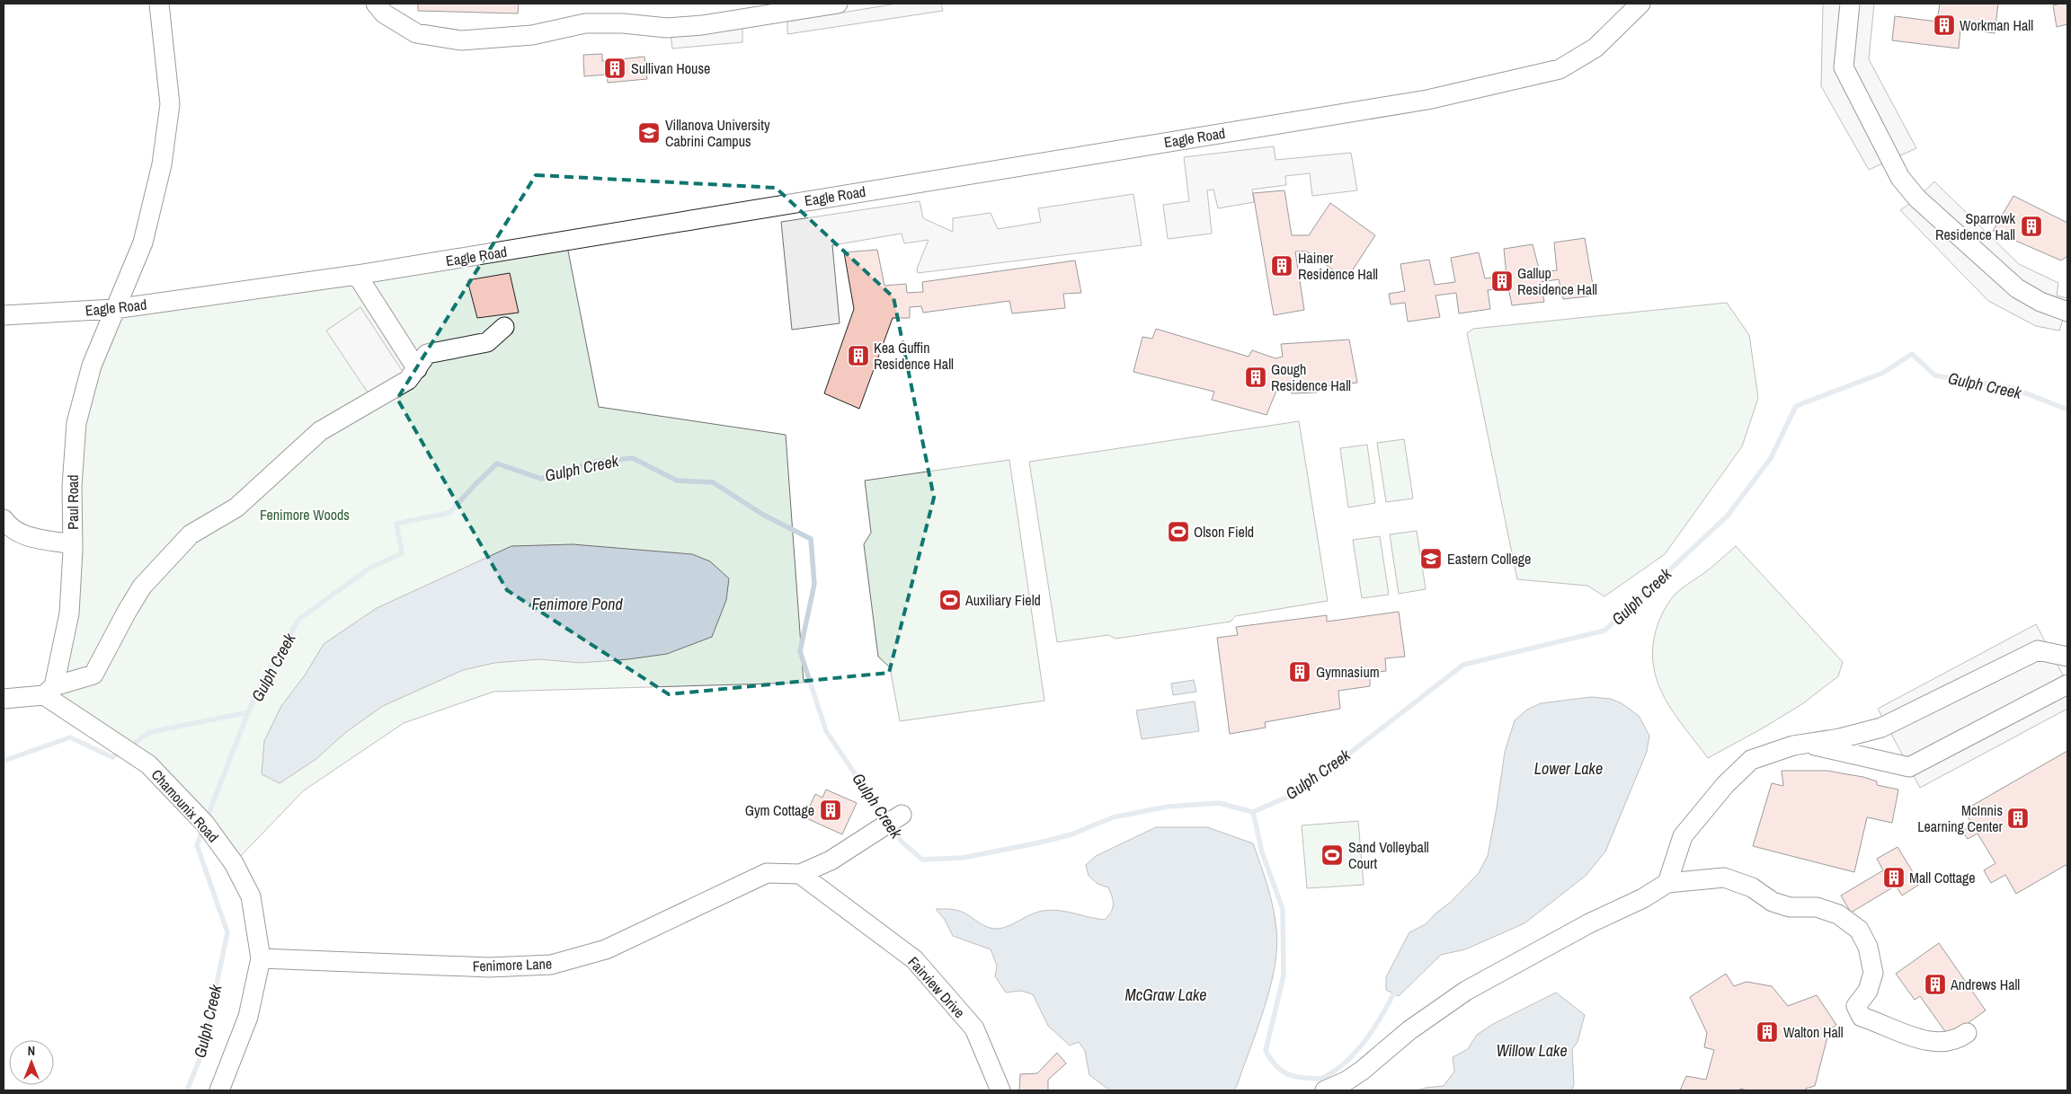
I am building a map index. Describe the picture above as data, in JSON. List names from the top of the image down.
{
  "streets": {
    "street": [
      "Eagle Road",
      "Paul Road",
      "Chamounix Road",
      "Fenimore Lane",
      "Fairview Drive"
    ]
  },
  "crossings": [
    ["Eagle Road", "Paul Road"],
    ["Paul Road", "Chamounix Road"],
    ["Chamounix Road", "Fenimore Lane"],
    ["Fenimore Lane", "Fairview Drive"]
  ],
  "water": [
    "Gulph Creek",
    "Fenimore Pond",
    "Lower Lake",
    "McGraw Lake",
    "Willow Lake"
  ],
  "parks": ["Fenimore Woods"],
  "places": {
    "building": [
      "Workman Hall",
      "Sullivan House",
      "Sparrowk Residence Hall",
      "Hainer Residence Hall",
      "Gallup Residence Hall",
      "Kea Guffin Residence Hall",
      "Gough Residence Hall",
      "Gymnasium",
      "Gym Cottage",
      "McInnis Learning Center",
      "Mall Cottage",
      "Andrews Hall",
      "Walton Hall"
    ],
    "school or university": ["Villanova University Cabrini Campus", "Eastern College"],
    "sports": ["Olson Field", "Auxiliary Field", "Sand Volleyball Court"]
  },
  "north": "top"
}
